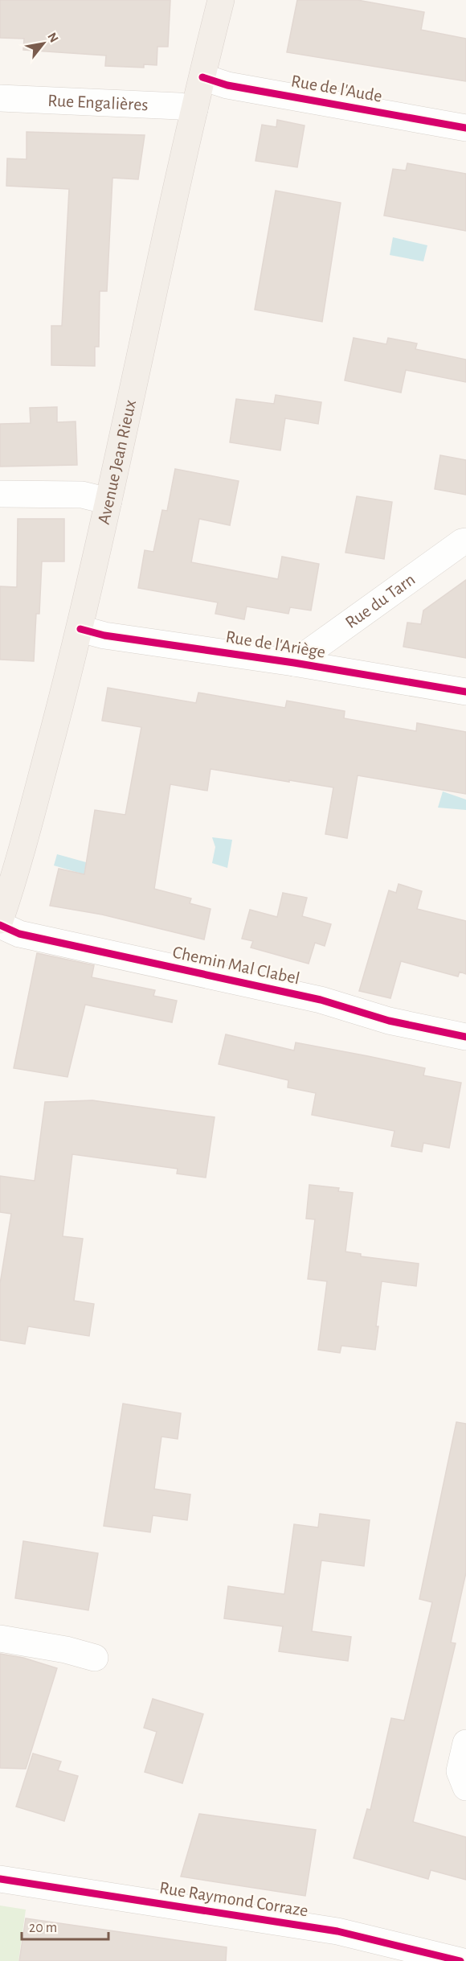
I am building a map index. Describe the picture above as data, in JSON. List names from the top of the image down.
{
  "streets": {
    "main road": ["Avenue Jean Rieux"],
    "street": [
      "Rue de l'Aude",
      "Rue Engalières",
      "Rue du Tarn",
      "Rue de l'Ariège",
      "Chemin Mal Clabel",
      "Rue Raymond Corraze"
    ]
  },
  "crossings": [
    ["Rue de l'Aude", "Avenue Jean Rieux"],
    ["Rue Engalières", "Avenue Jean Rieux"],
    ["Avenue Jean Rieux", "Rue de l'Ariège"],
    ["Rue du Tarn", "Rue de l'Ariège"]
  ],
  "scale_bar": "20 m",
  "north": "top right"
}
